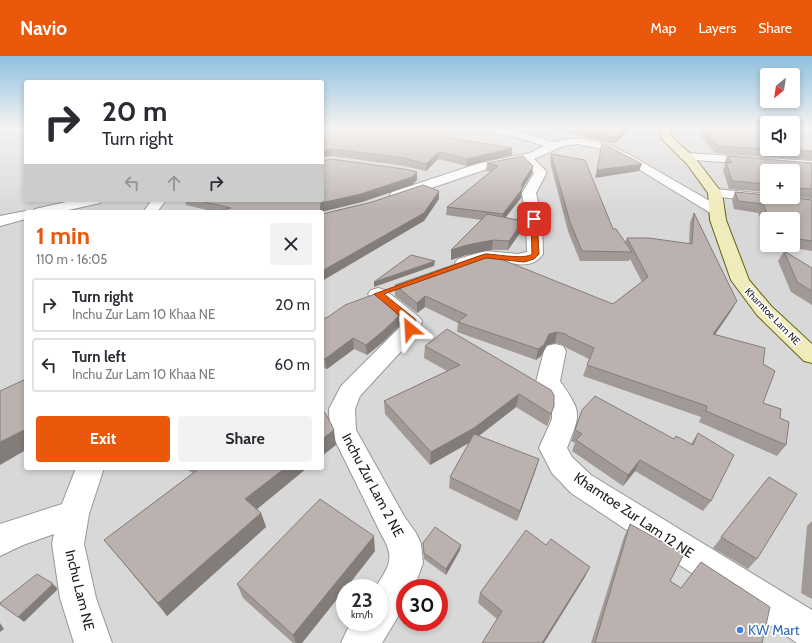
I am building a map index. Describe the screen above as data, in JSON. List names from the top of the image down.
{
  "streets": {
    "main road": ["Khamtoe Lam NE"],
    "street": ["Inchu Zur Lam 2 NE", "Khamtoe Zur Lam 12 NE", "Inchu Lam NE"]
  },
  "places": ["KW Mart"],
  "north": "bottom left",
  "page": {
    "header": "Navio",
    "nav": ["Map", "Layers", "Share"],
    "map_buttons": ["+", "−"],
    "turn": ["20 m", "Turn right"],
    "heading": ["1 min", "110 m · 16:05"],
    "list": [
      {
        "name": "Turn right",
        "note": "Inchu Zur Lam 10 Khaa NE",
        "value": "20 m"
      },
      {
        "name": "Turn left",
        "note": "Inchu Zur Lam 10 Khaa NE",
        "value": "60 m"
      }
    ],
    "buttons": ["Exit", "Share"],
    "speed": "23 km/h",
    "limit": "30"
  }
}
